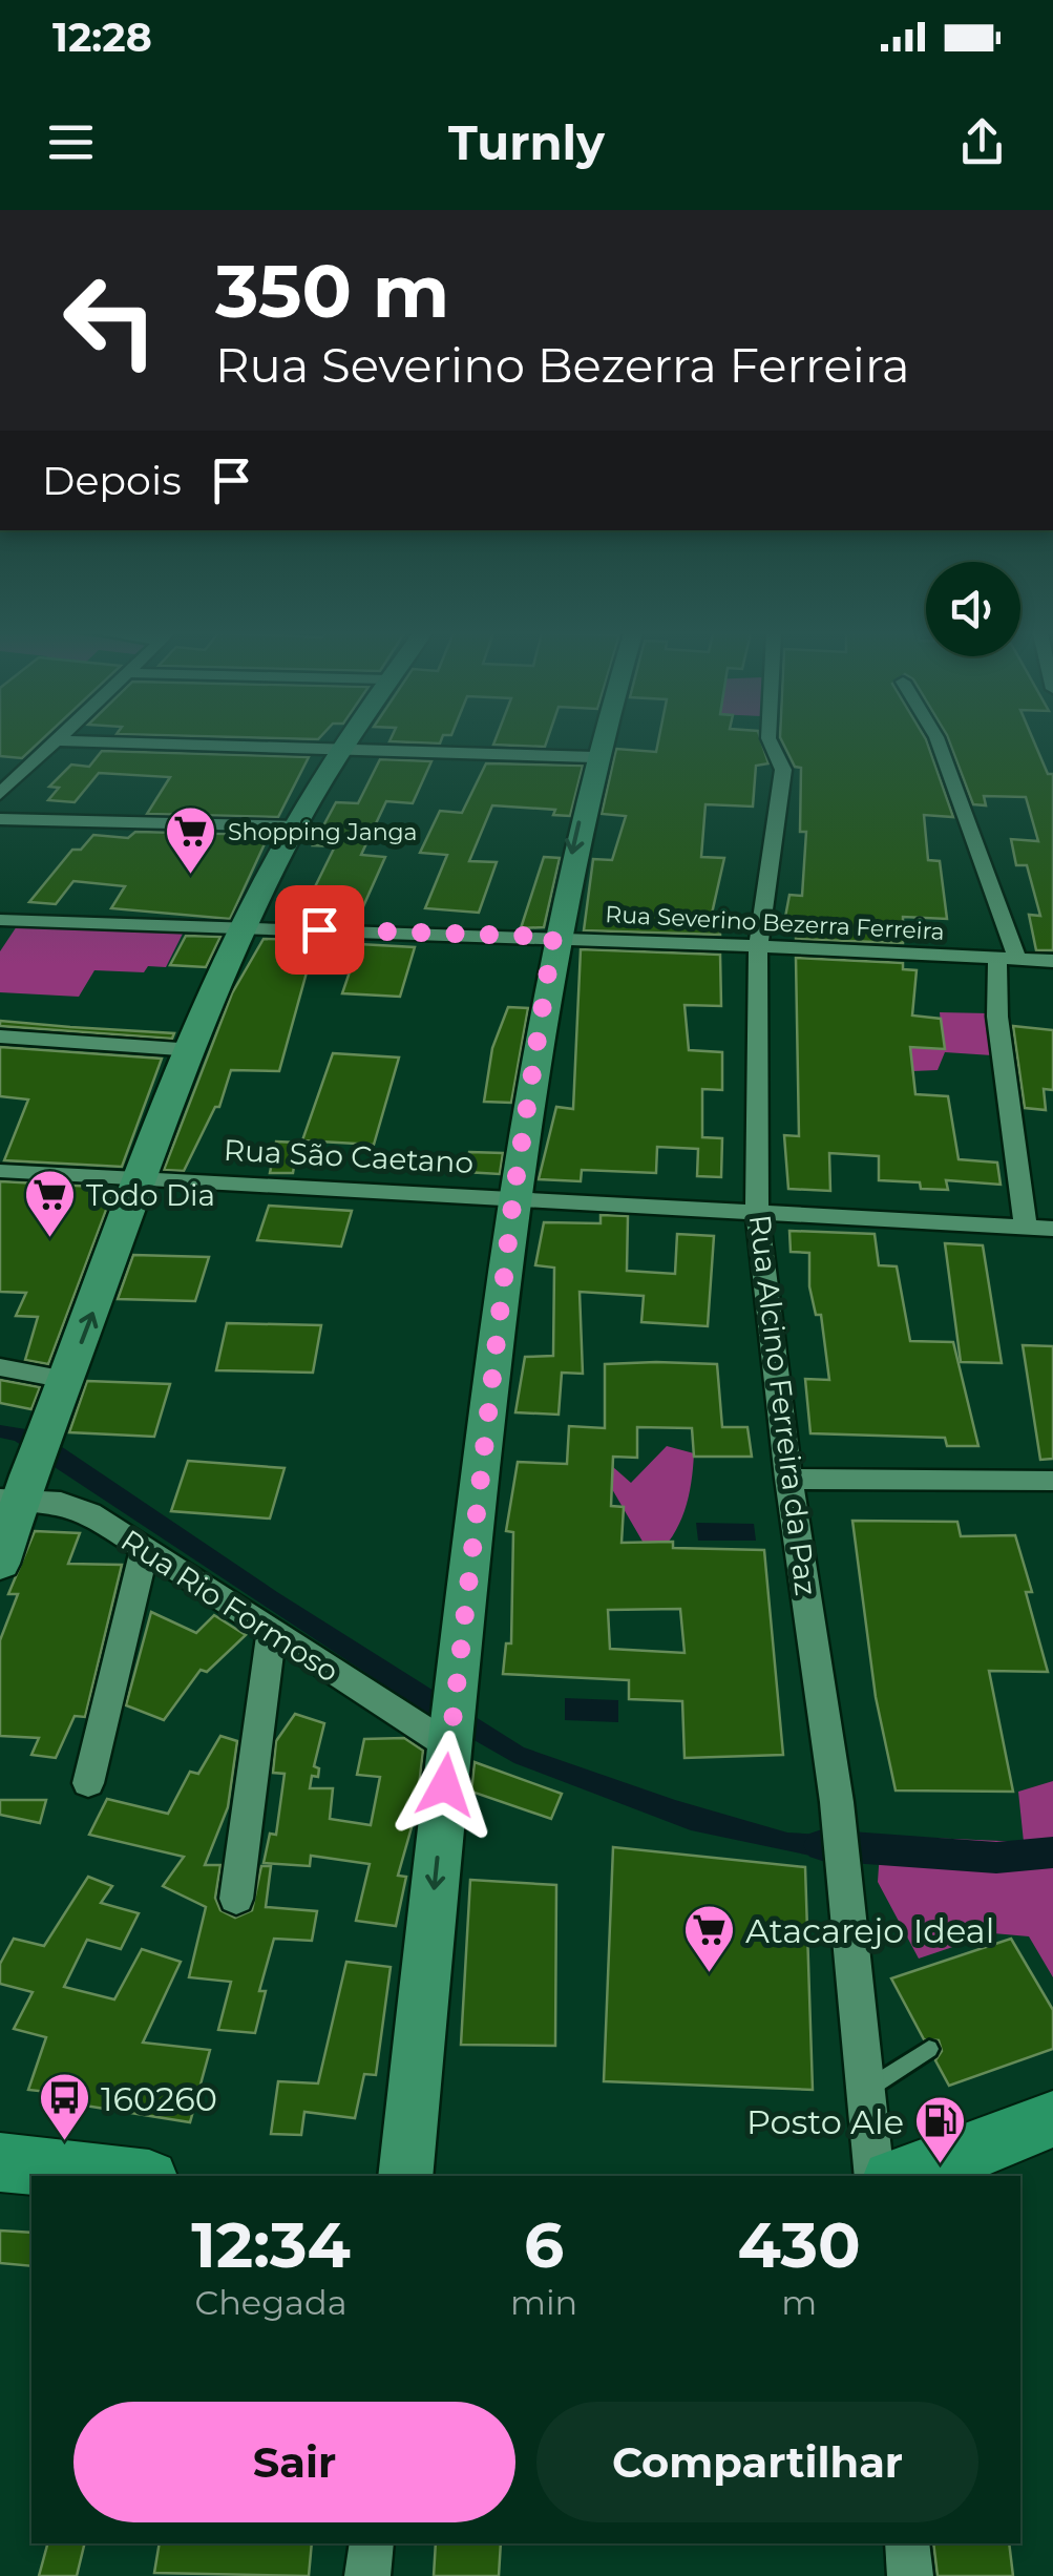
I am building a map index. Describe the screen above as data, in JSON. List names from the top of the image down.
{
  "streets": {
    "street": [
      "Rua Severino Bezerra Ferreira",
      "Rua São Caetano",
      "Rua Alcino Ferreira da Paz",
      "Rua Rio Formoso"
    ]
  },
  "crossings": [
    ["Rua Severino Bezerra Ferreira", "Rua Alcino Ferreira da Paz"],
    ["Rua São Caetano", "Rua Alcino Ferreira da Paz"]
  ],
  "places": {
    "supermarket": ["Shopping Janga", "Todo Dia", "Atacarejo Ideal"],
    "bus stop": ["160260"],
    "fuel station": ["Posto Ale"]
  },
  "page": {
    "status": "12:28",
    "header": "Turnly",
    "turn": ["350 m", "Rua Severino Bezerra Ferreira"],
    "then": "Depois",
    "eta": [
      "12:34",
      "Chegada",
      "6",
      "min",
      "430",
      "m"
    ],
    "buttons": ["Sair", "Compartilhar"]
  }
}
